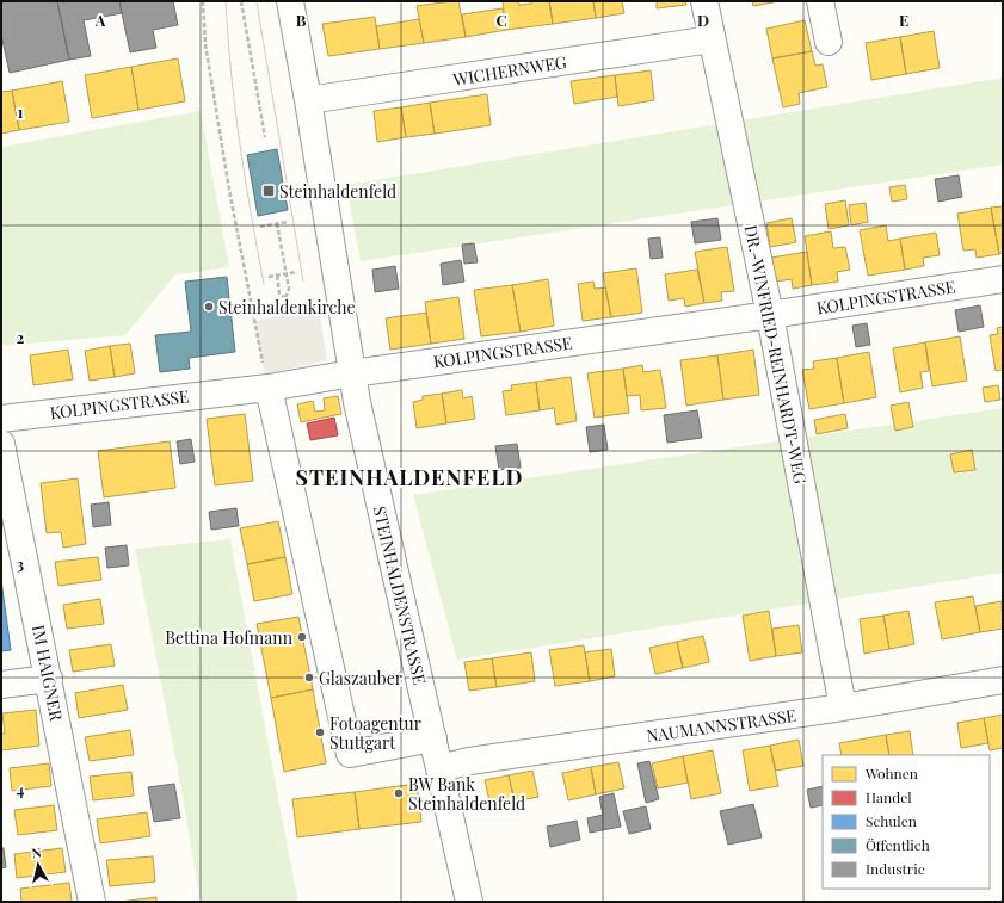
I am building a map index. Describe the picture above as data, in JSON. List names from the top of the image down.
{
  "streets": {
    "street": [
      "WICHERNWEG",
      "KOLPINGSTRASSE",
      "DR.-WINFRIED-REINHARDT-WEG",
      "STEINHALDENSTRASSE",
      "IM HAIGNER",
      "NAUMANNSTRASSE"
    ]
  },
  "crossings": [
    ["WICHERNWEG", "DR.-WINFRIED-REINHARDT-WEG"],
    ["WICHERNWEG", "STEINHALDENSTRASSE"],
    ["KOLPINGSTRASSE", "DR.-WINFRIED-REINHARDT-WEG"],
    ["KOLPINGSTRASSE", "STEINHALDENSTRASSE"],
    ["DR.-WINFRIED-REINHARDT-WEG", "NAUMANNSTRASSE"],
    ["STEINHALDENSTRASSE", "NAUMANNSTRASSE"]
  ],
  "districts": ["STEINHALDENFELD"],
  "places": {
    "transit": ["Steinhaldenfeld"],
    "other": [
      "Steinhaldenkirche",
      "Bettina Hofmann",
      "Glaszauber",
      "Fotoagentur Stuttgart",
      "BW Bank Steinhaldenfeld"
    ]
  },
  "legend": [
    "Wohnen",
    "Handel",
    "Schulen",
    "Öffentlich",
    "Industrie"
  ],
  "north": "top",
  "grid": {
    "columns": [
      "A",
      "B",
      "C",
      "D",
      "E"
    ],
    "rows": [
      "1",
      "2",
      "3",
      "4"
    ]
  }
}
